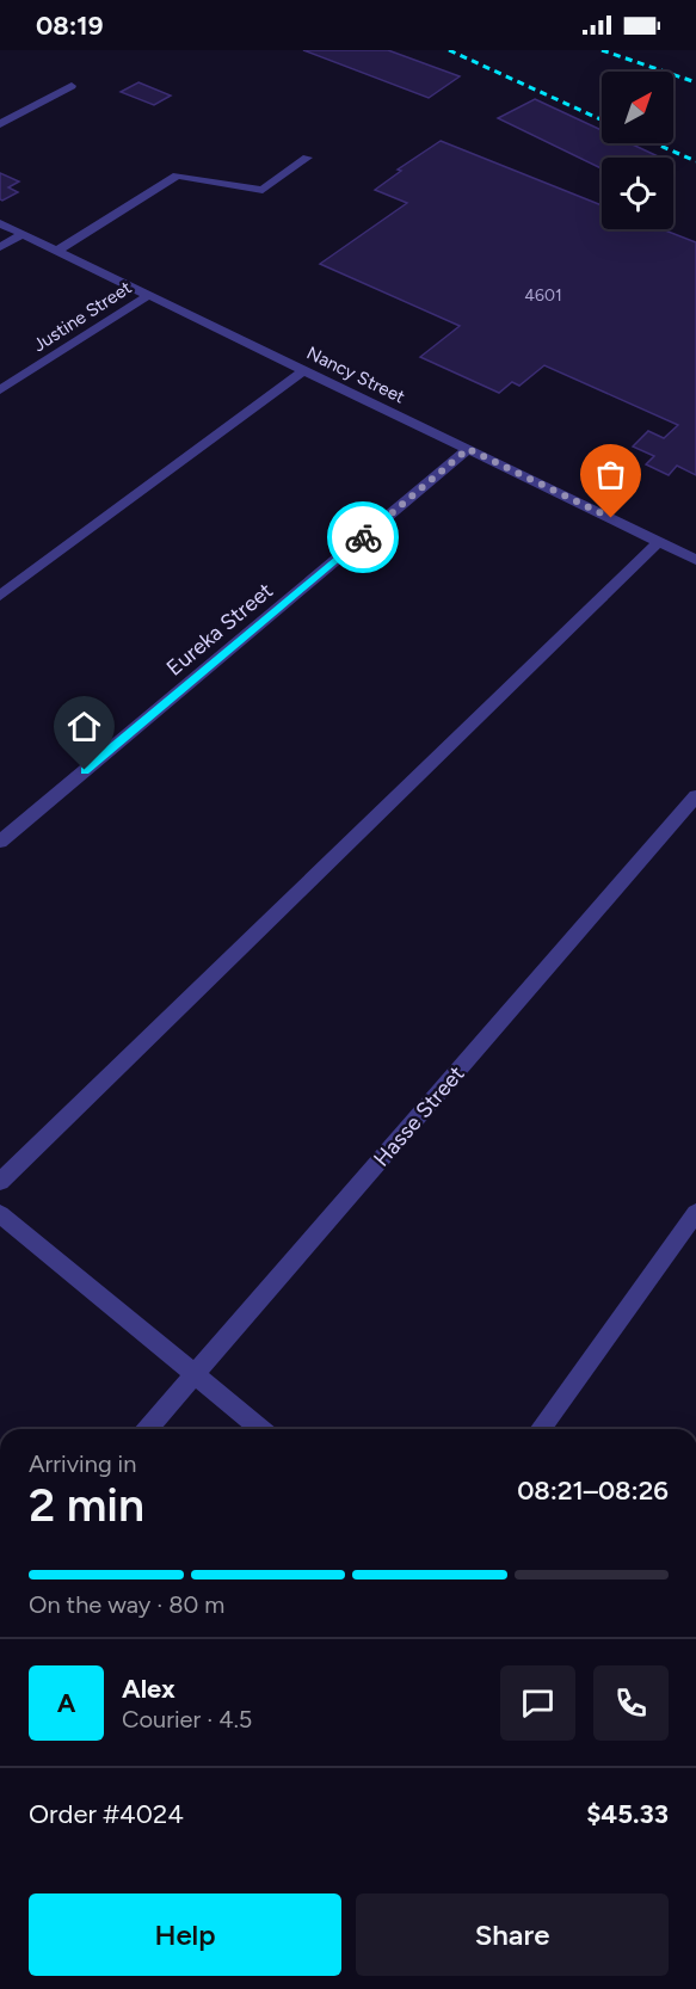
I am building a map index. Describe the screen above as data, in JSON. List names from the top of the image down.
{
  "streets": {
    "street": [
      "Justine Street",
      "Nancy Street",
      "Eureka Street",
      "Hasse Street"
    ]
  },
  "crossings": [
    ["Justine Street", "Nancy Street"],
    ["Nancy Street", "Eureka Street"]
  ],
  "house_numbers": ["4601"],
  "north": "top right",
  "page": {
    "status": "08:19",
    "heading": ["2 min", "Arriving in", "08:21–08:26"],
    "panel": [
      "Alex",
      "Courier · 4.5",
      "Order #4024",
      "$45.33"
    ],
    "bar": "On the way · 80 m",
    "round": "A",
    "buttons": ["Help", "Share"]
  }
}
